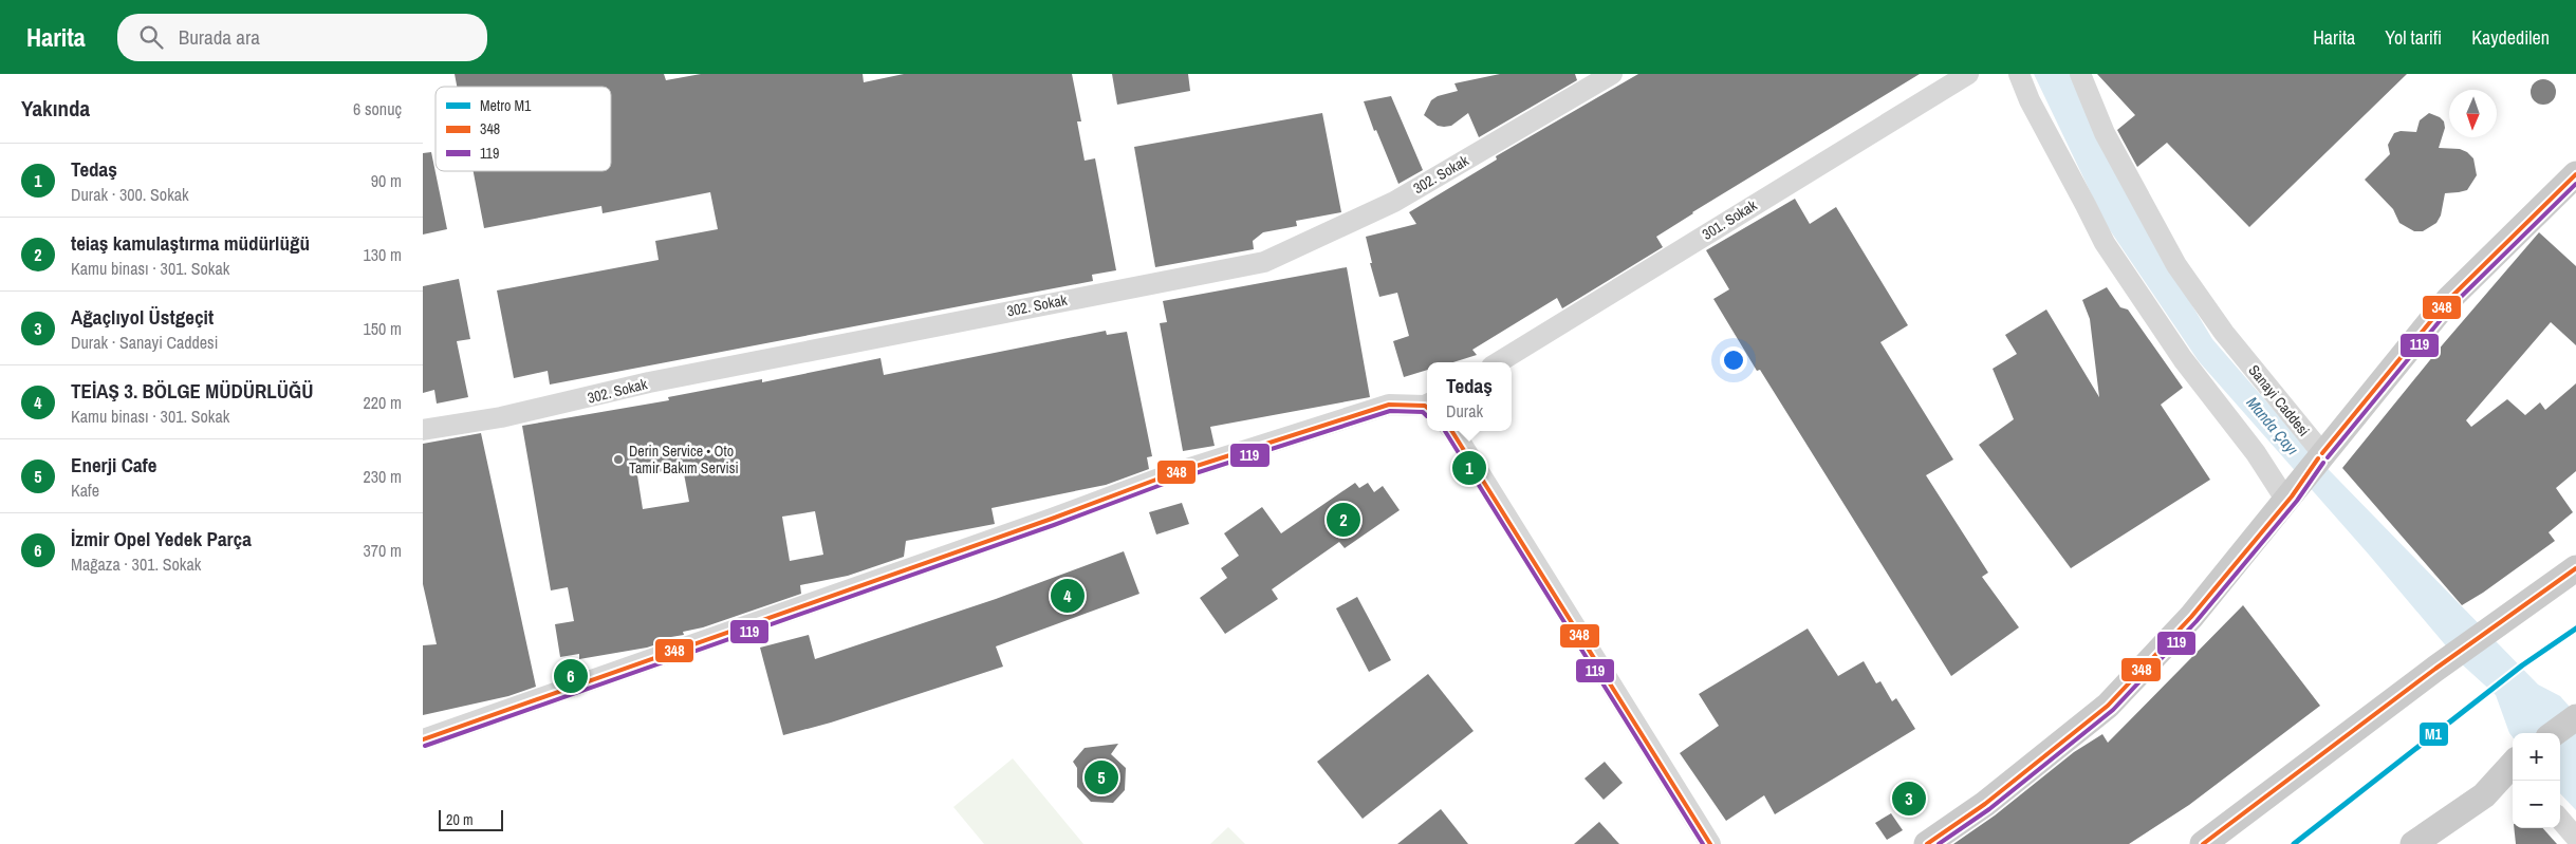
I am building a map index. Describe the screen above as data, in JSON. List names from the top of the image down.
{
  "streets": {
    "street": ["302. Sokak", "301. Sokak", "Sanayi Caddesi"]
  },
  "water": ["Manda Çayı"],
  "places": ["Derin Service • Oto Tamir Bakım Servisi"],
  "lines": ["transit line 348", "transit line 119", "metro line M1"],
  "legend": ["Metro M1", "348", "119"],
  "scale_bar": "20 m",
  "north": "bottom",
  "page": {
    "header": "Harita",
    "search": "Burada ara",
    "nav": ["Harita", "Yol tarifi", "Kaydedilen"],
    "heading": ["Yakında", "6 sonuç"],
    "list": [
      {
        "mark": "1",
        "name": "Tedaş",
        "note": "Durak · 300. Sokak",
        "value": "90 m"
      },
      {
        "mark": "2",
        "name": "teiaş kamulaştırma müdürlüğü",
        "note": "Kamu binası · 301. Sokak",
        "value": "130 m"
      },
      {
        "mark": "3",
        "name": "Ağaçlıyol Üstgeçit",
        "note": "Durak · Sanayi Caddesi",
        "value": "150 m"
      },
      {
        "mark": "4",
        "name": "TEİAŞ 3. BÖLGE MÜDÜRLÜĞÜ",
        "note": "Kamu binası · 301. Sokak",
        "value": "220 m"
      },
      {
        "mark": "5",
        "name": "Enerji Cafe",
        "note": "Kafe",
        "value": "230 m"
      },
      {
        "mark": "6",
        "name": "İzmir Opel Yedek Parça",
        "note": "Mağaza · 301. Sokak",
        "value": "370 m"
      }
    ],
    "popup": ["Tedaş", "Durak"],
    "pins": [
      "1",
      "2",
      "4",
      "6",
      "5",
      "3"
    ],
    "map_buttons": ["+", "−"],
    "scale": "20 m"
  }
}
